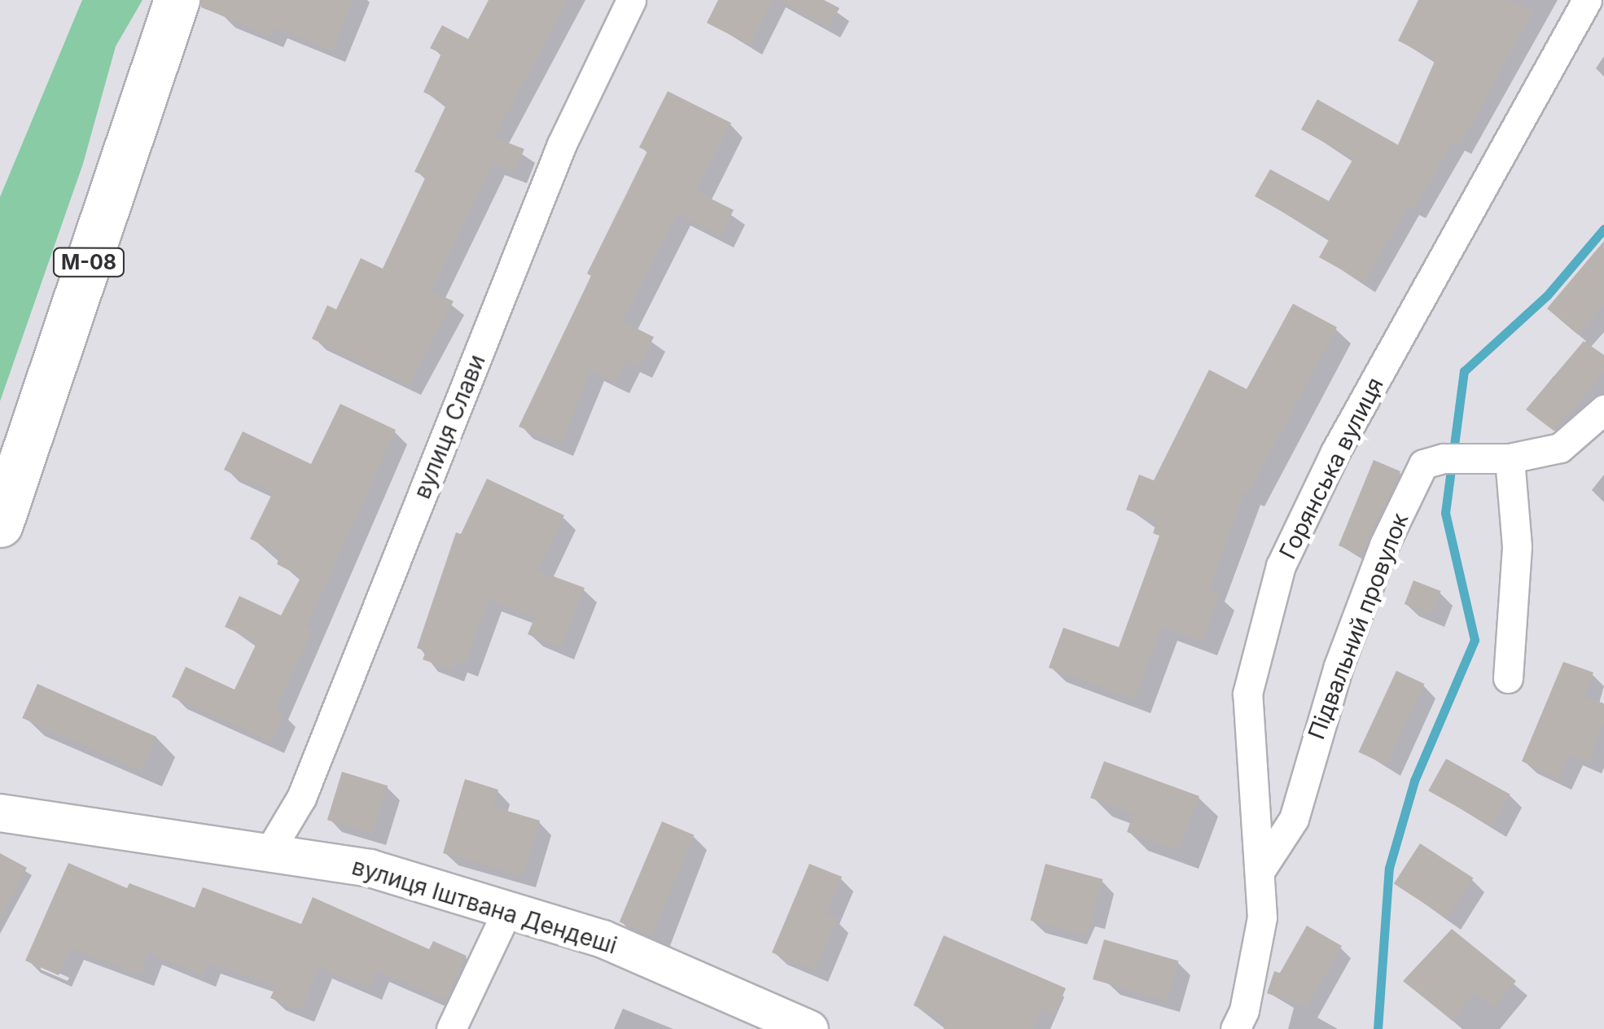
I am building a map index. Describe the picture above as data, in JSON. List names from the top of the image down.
{
  "streets": {
    "highway": ["М-08"],
    "street": [
      "вулиця Слави",
      "Горянська вулиця",
      "Підвальний провулок",
      "вулиця Іштвана Дендеші"
    ]
  },
  "crossings": [
    ["вулиця Слави", "вулиця Іштвана Дендеші"],
    ["Горянська вулиця", "Підвальний провулок"]
  ]
}
